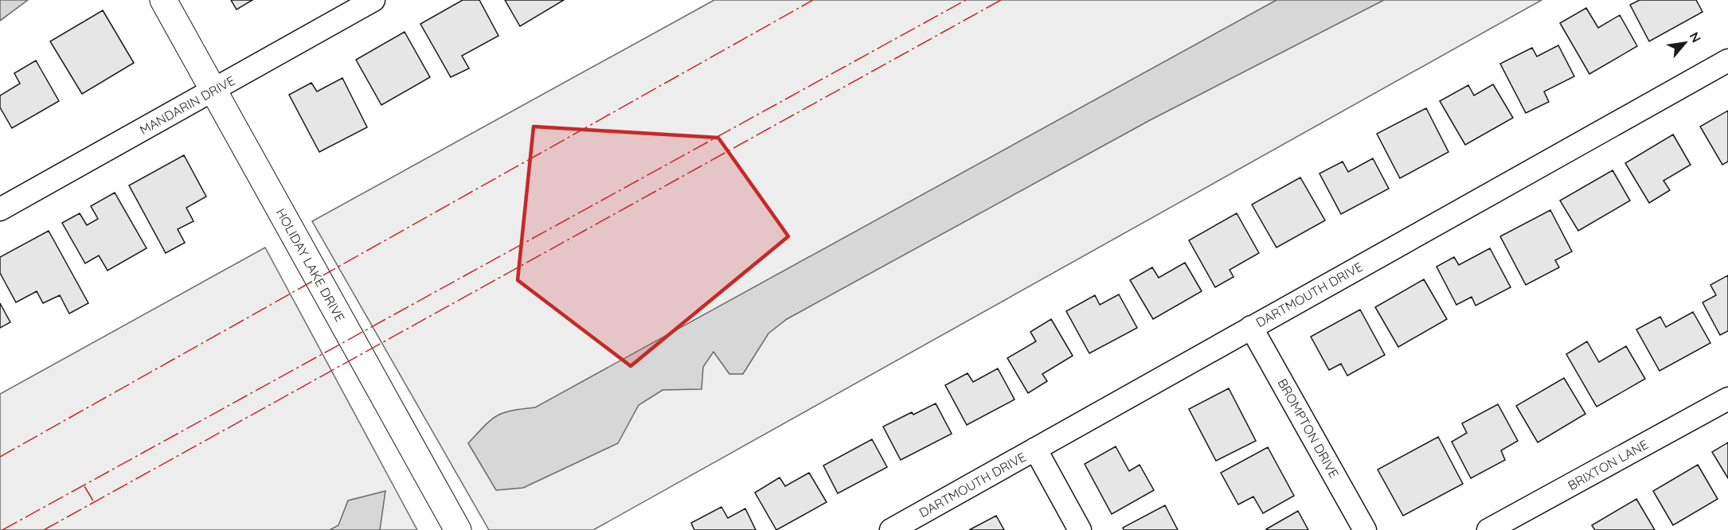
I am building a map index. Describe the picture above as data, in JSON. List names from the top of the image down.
{
  "streets": {
    "street": [
      "MANDARIN DRIVE",
      "HOLIDAY LAKE DRIVE",
      "DARTMOUTH DRIVE",
      "BROMPTON DRIVE",
      "BRIXTON LANE"
    ]
  },
  "crossings": [
    ["MANDARIN DRIVE", "HOLIDAY LAKE DRIVE"],
    ["DARTMOUTH DRIVE", "BROMPTON DRIVE"]
  ],
  "north": "top right"
}
